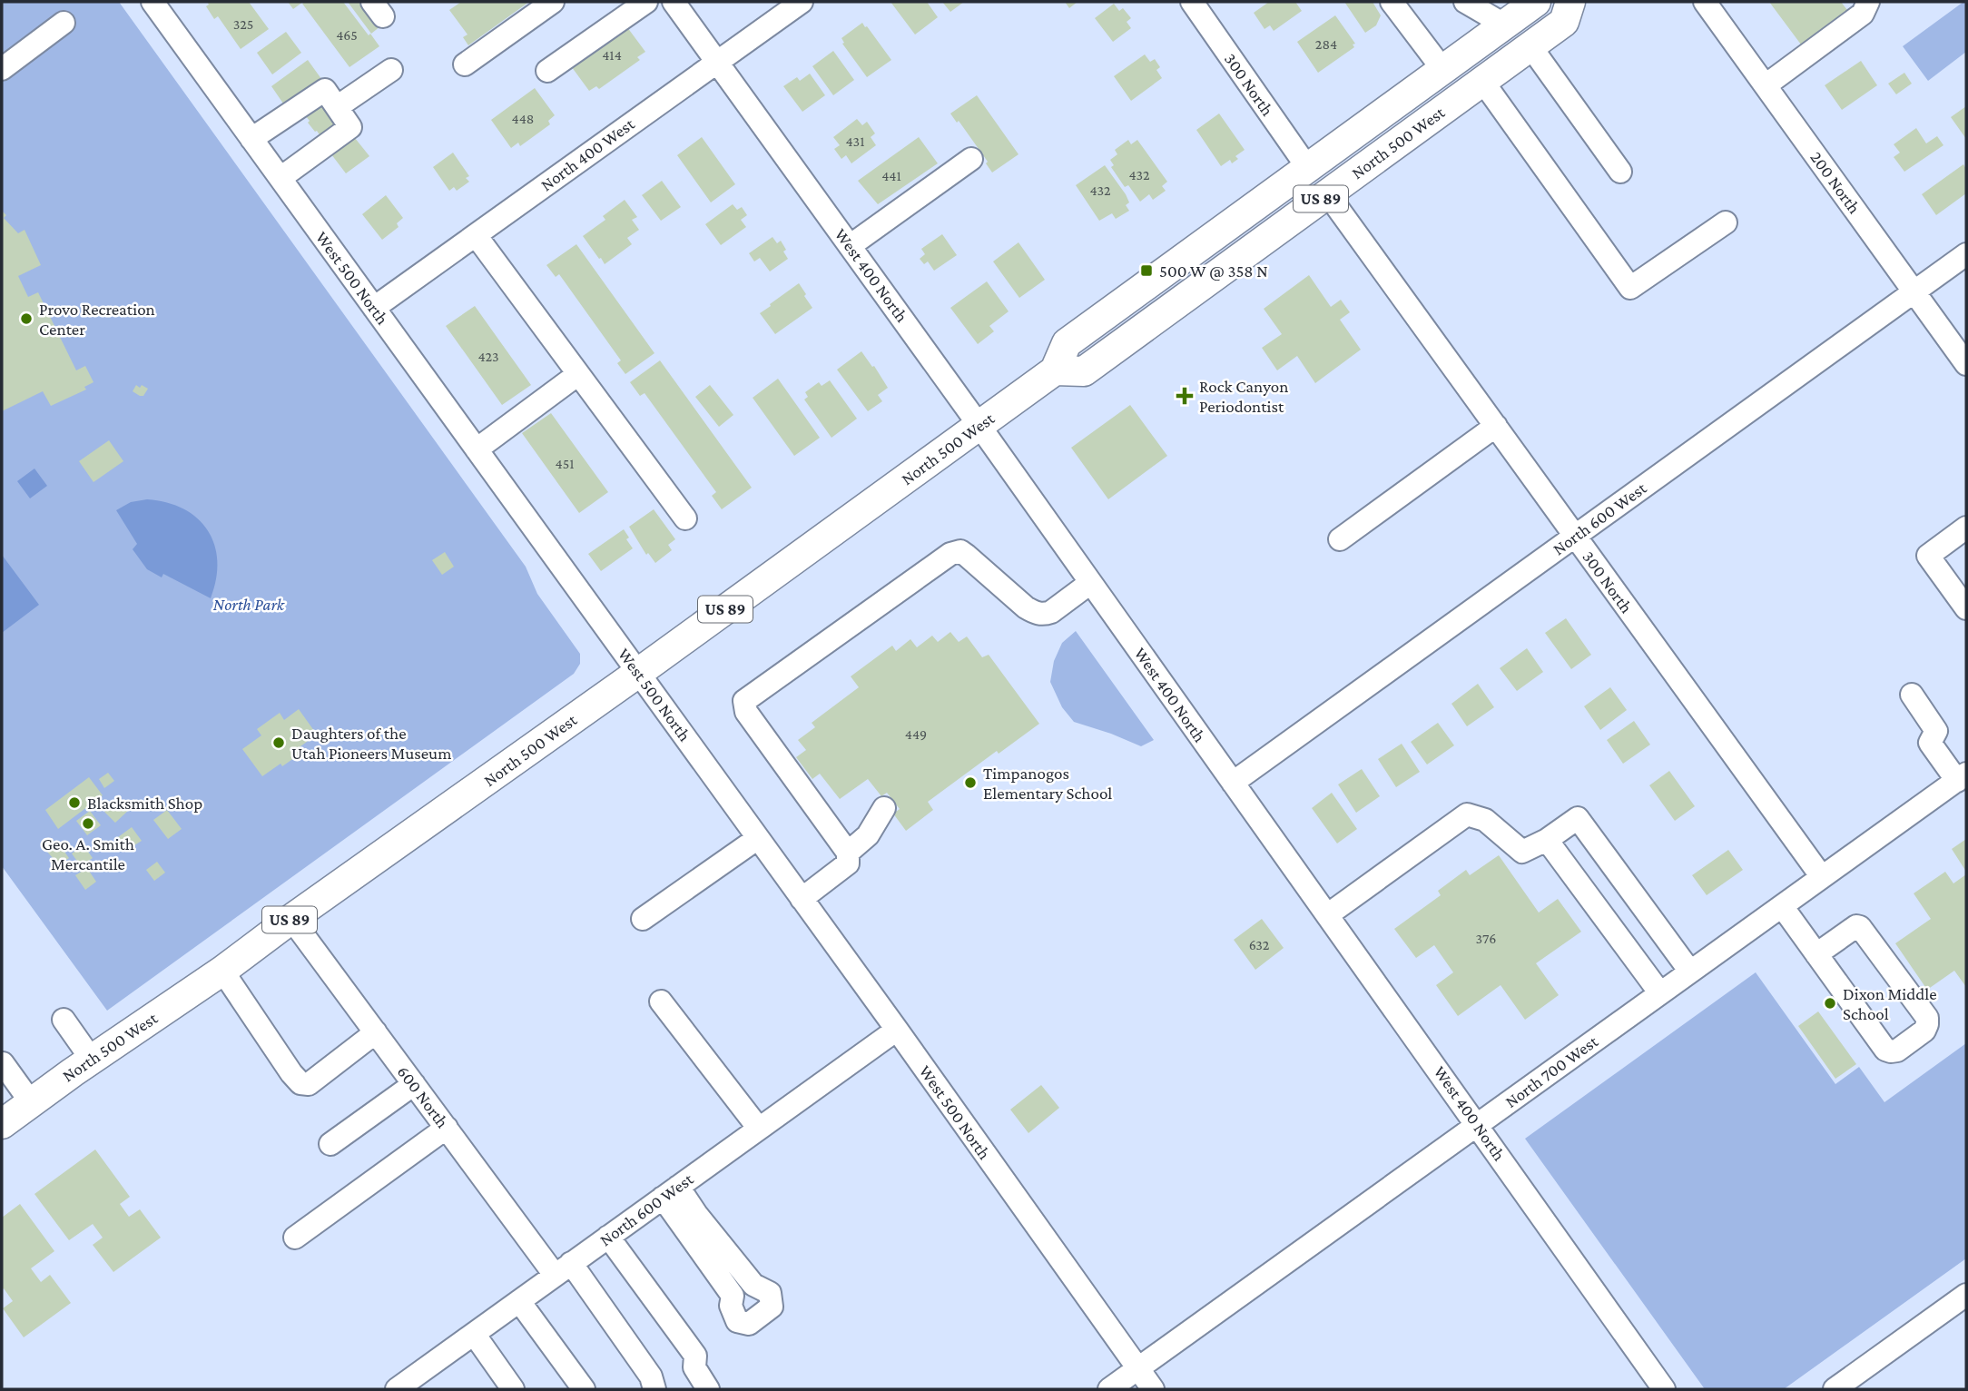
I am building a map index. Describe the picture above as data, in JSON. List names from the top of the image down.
{
  "streets": {
    "main road": ["North 500 West", "US 89"],
    "street": [
      "300 North",
      "North 400 West",
      "200 North",
      "West 400 North",
      "West 500 North",
      "North 600 West",
      "North 700 West",
      "600 North"
    ]
  },
  "crossings": [
    ["300 North", "North 500 West"],
    ["300 North", "North 600 West"],
    ["300 North", "North 700 West"],
    ["North 500 West", "West 400 North"],
    ["North 500 West", "West 500 North"],
    ["North 500 West", "600 North"],
    ["North 400 West", "West 400 North"],
    ["North 400 West", "West 500 North"],
    ["200 North", "North 600 West"],
    ["West 400 North", "North 600 West"],
    ["West 400 North", "North 700 West"],
    ["West 500 North", "North 600 West"],
    ["West 500 North", "North 700 West"],
    ["North 600 West", "600 North"]
  ],
  "parks": ["North Park"],
  "places": {
    "transit": ["500 W @ 358 N"],
    "other": [
      "Provo Recreation Center",
      "Daughters of the Utah Pioneers Museum",
      "Timpanogos Elementary School",
      "Blacksmith Shop",
      "Geo. A. Smith Mercantile",
      "Dixon Middle School"
    ],
    "health": ["Rock Canyon Periodontist"]
  },
  "house_numbers": [
    "325",
    "465",
    "284",
    "414",
    "448",
    "431",
    "432",
    "441",
    "432",
    "423",
    "451",
    "449",
    "376",
    "632"
  ]
}
